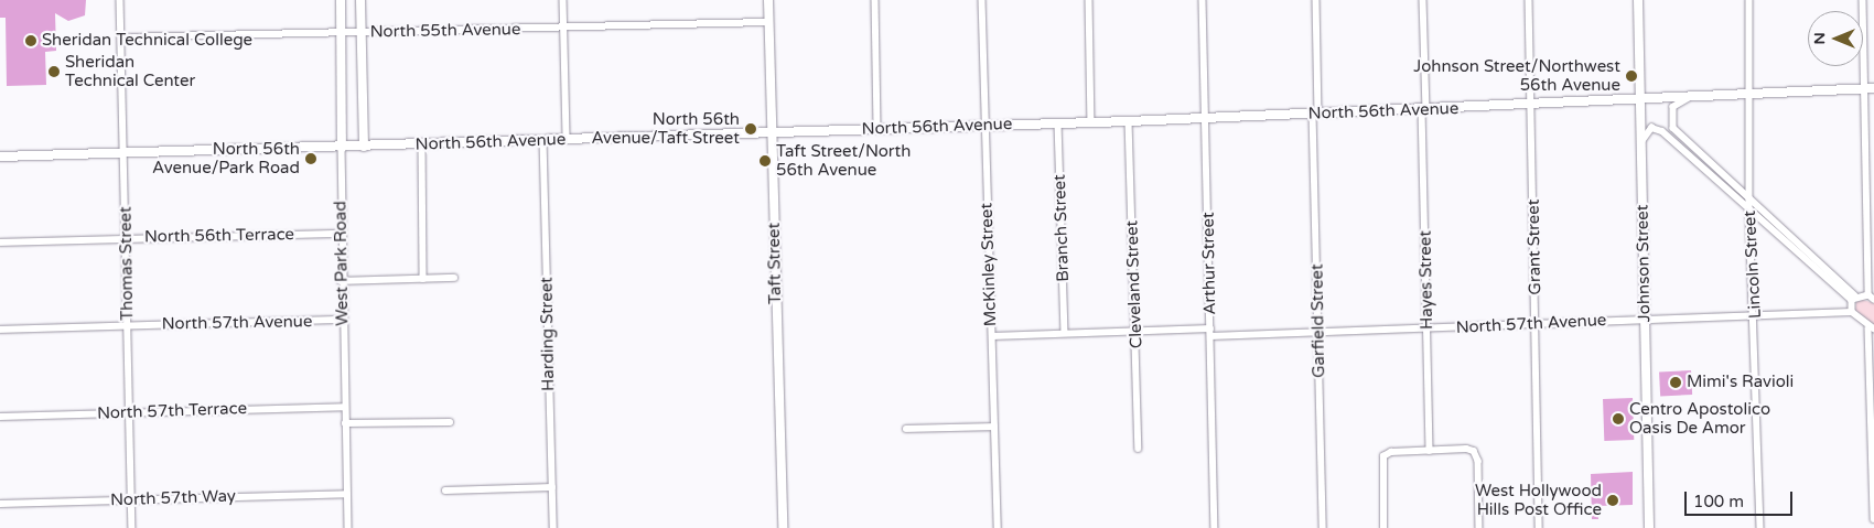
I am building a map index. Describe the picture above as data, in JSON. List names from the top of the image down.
{
  "streets": {
    "street": [
      "North 55th Avenue",
      "North 56th Avenue",
      "Branch Street",
      "North 56th Terrace",
      "Grant Street",
      "Thomas Street",
      "West Park Road",
      "Taft Street",
      "Arthur Street",
      "Johnson Street",
      "McKinley Street",
      "Lincoln Street",
      "Hayes Street",
      "Cleveland Street",
      "Garfield Street",
      "North 57th Avenue",
      "Harding Street",
      "North 57th Terrace",
      "North 57th Way"
    ]
  },
  "crossings": [
    ["North 55th Avenue", "Thomas Street"],
    ["North 55th Avenue", "West Park Road"],
    ["North 55th Avenue", "Taft Street"],
    ["North 56th Avenue", "Branch Street"],
    ["North 56th Avenue", "Grant Street"],
    ["North 56th Avenue", "Thomas Street"],
    ["North 56th Avenue", "West Park Road"],
    ["North 56th Avenue", "Taft Street"],
    ["North 56th Avenue", "Arthur Street"],
    ["North 56th Avenue", "Johnson Street"],
    ["North 56th Avenue", "McKinley Street"],
    ["North 56th Avenue", "Lincoln Street"],
    ["North 56th Avenue", "Hayes Street"],
    ["North 56th Avenue", "Cleveland Street"],
    ["North 56th Avenue", "Garfield Street"],
    ["North 56th Avenue", "Harding Street"],
    ["North 56th Terrace", "Thomas Street"],
    ["North 56th Terrace", "West Park Road"],
    ["Grant Street", "North 57th Avenue"],
    ["Thomas Street", "North 57th Avenue"],
    ["Thomas Street", "North 57th Terrace"],
    ["Thomas Street", "North 57th Way"],
    ["West Park Road", "North 57th Avenue"],
    ["West Park Road", "North 57th Terrace"],
    ["West Park Road", "North 57th Way"],
    ["Arthur Street", "North 57th Avenue"],
    ["Johnson Street", "North 57th Avenue"],
    ["Lincoln Street", "North 57th Avenue"],
    ["Hayes Street", "North 57th Avenue"],
    ["Garfield Street", "North 57th Avenue"]
  ],
  "places": [
    "Sheridan Technical College",
    "Sheridan Technical Center",
    "Johnson Street/Northwest 56th Avenue",
    "North 56th Avenue/Taft Street",
    "North 56th Avenue/Park Road",
    "Taft Street/North 56th Avenue",
    "Mimi's Ravioli",
    "Centro Apostolico Oasis De Amor",
    "West Hollywood Hills Post Office"
  ],
  "scale_bar": "100 m",
  "north": "left"
}
